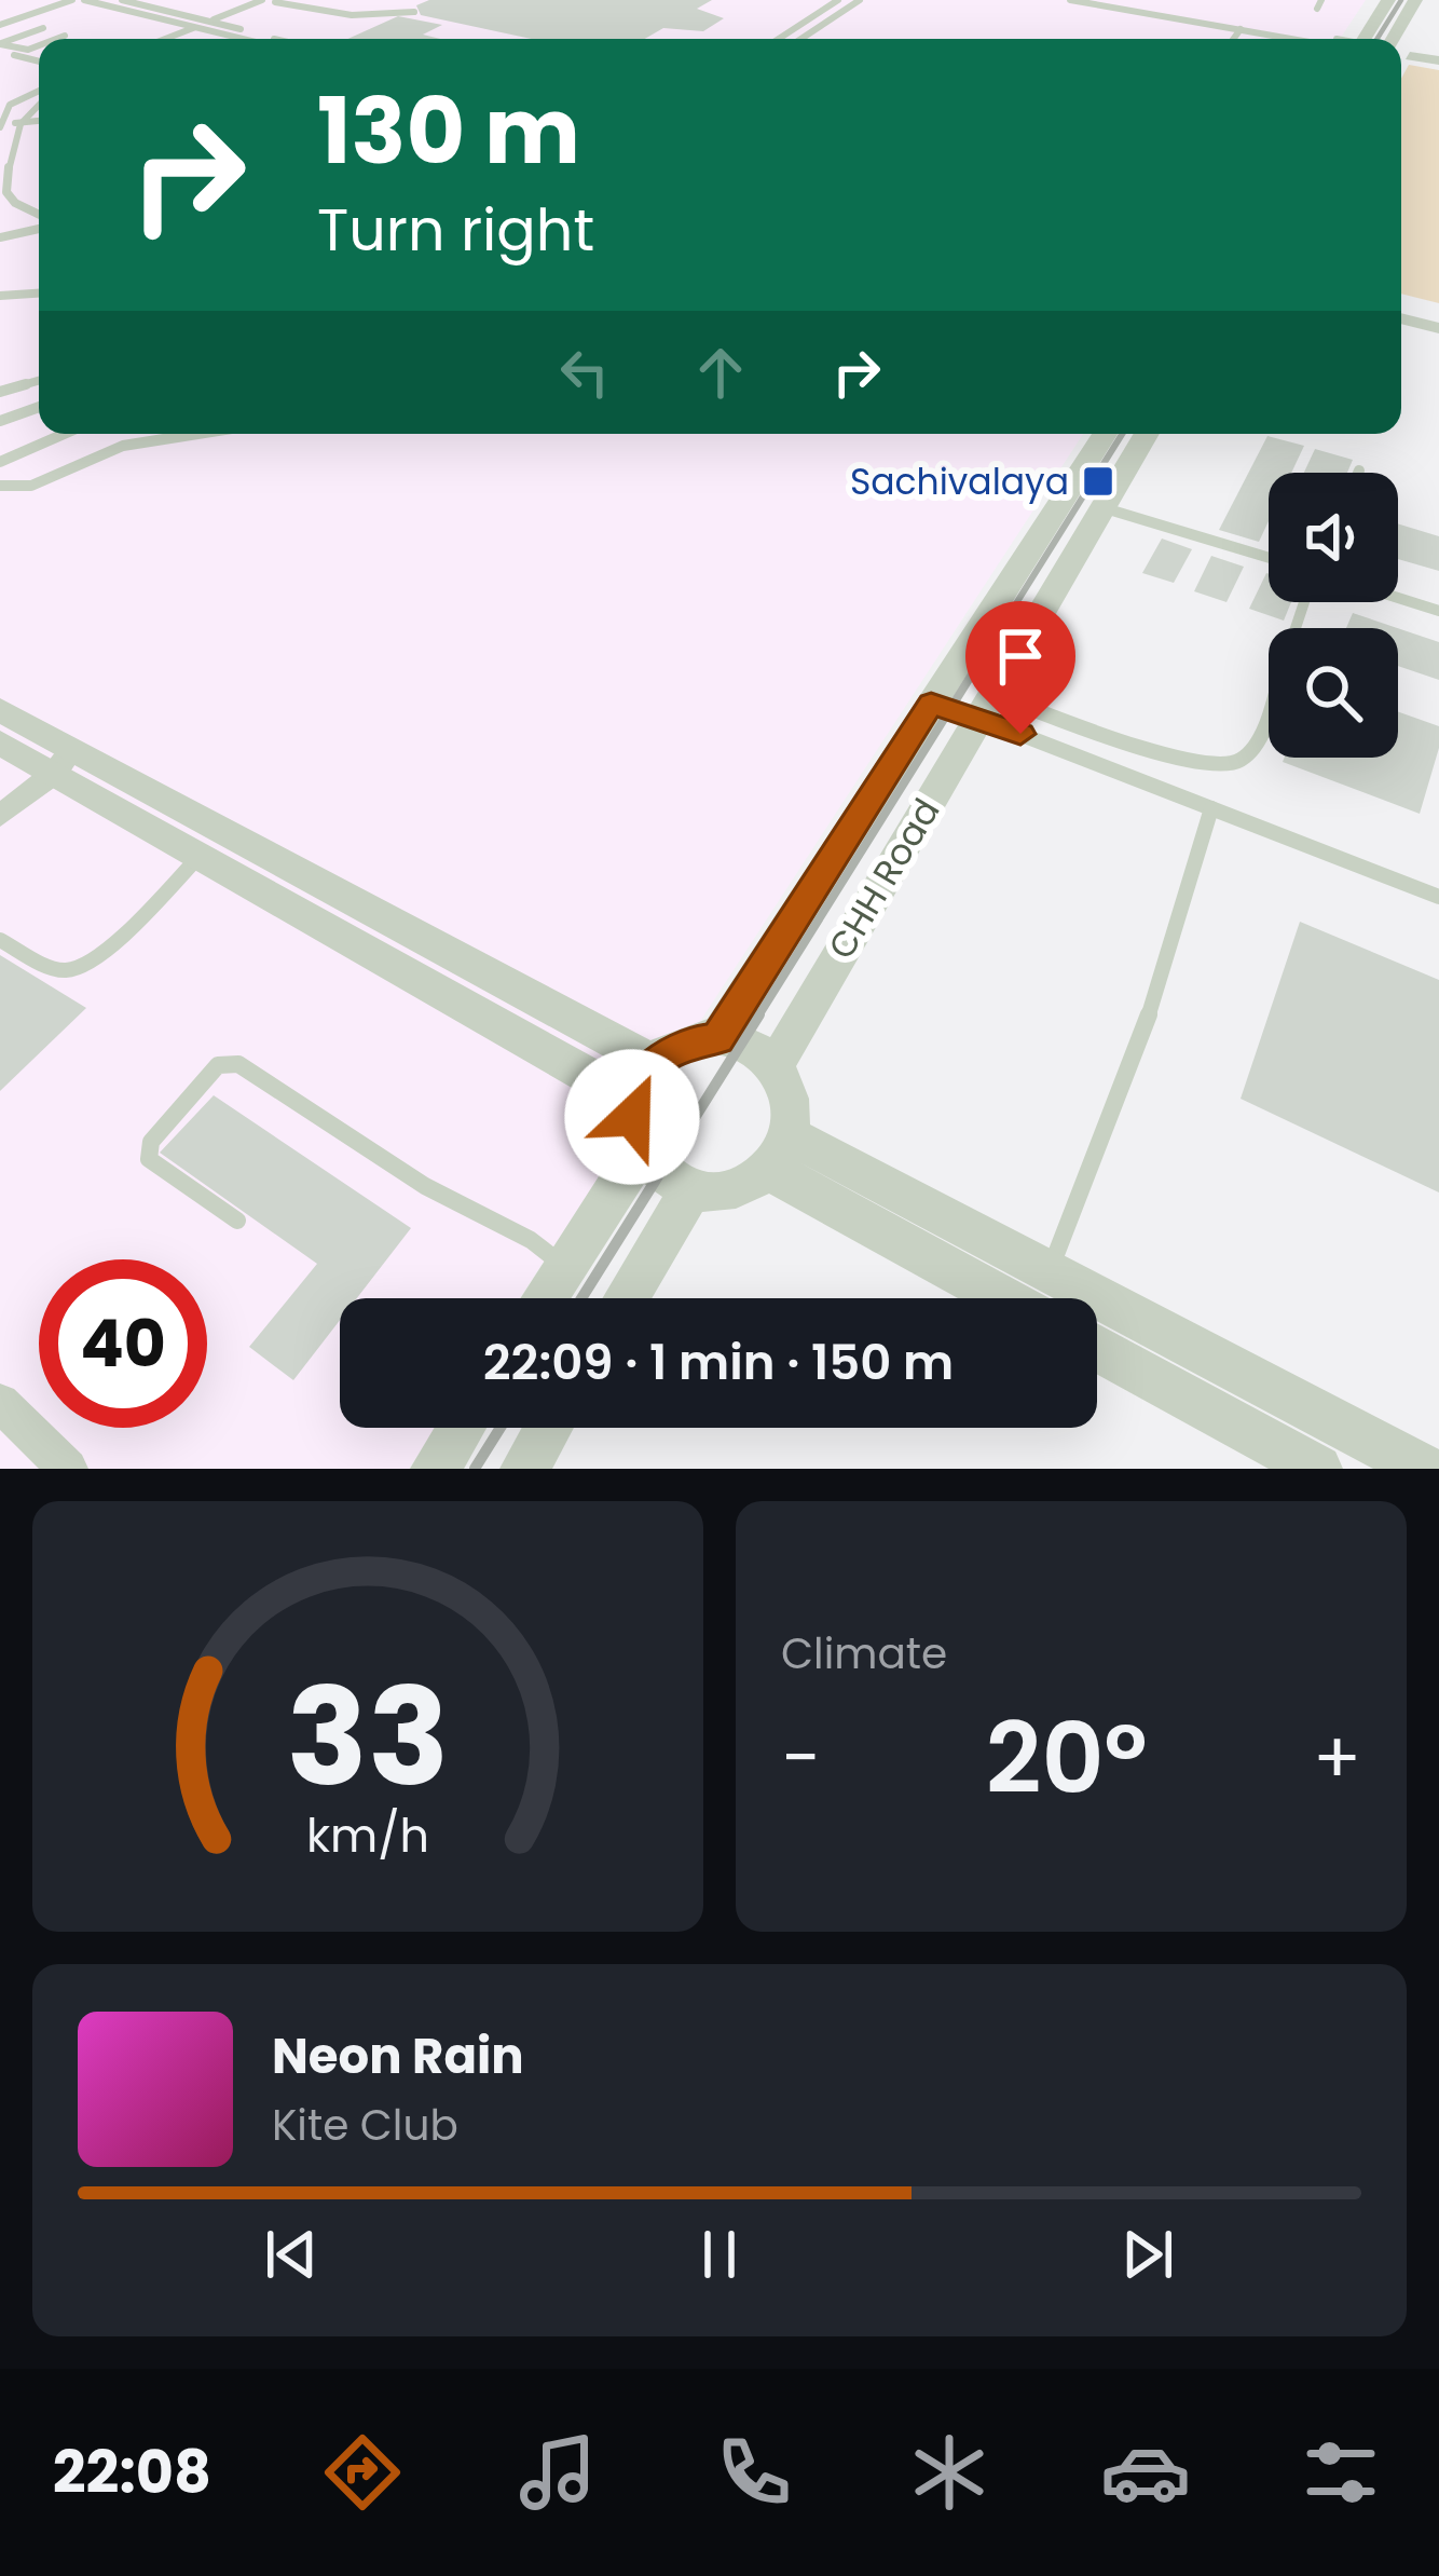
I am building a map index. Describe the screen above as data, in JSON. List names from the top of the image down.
{
  "streets": {
    "street": ["CHH Road"]
  },
  "places": {
    "transit": ["Sachivalaya"]
  },
  "page": {
    "turn": ["130 m", "Turn right"],
    "limit": "40",
    "trip": "22:09 · 1 min · 150 m",
    "tile": "Climate",
    "heat": ["−", "20°", "+"],
    "song": ["Neon Rain", "Kite Club"],
    "tabs": "22:08",
    "gauge": ["33", "km/h"]
  }
}
